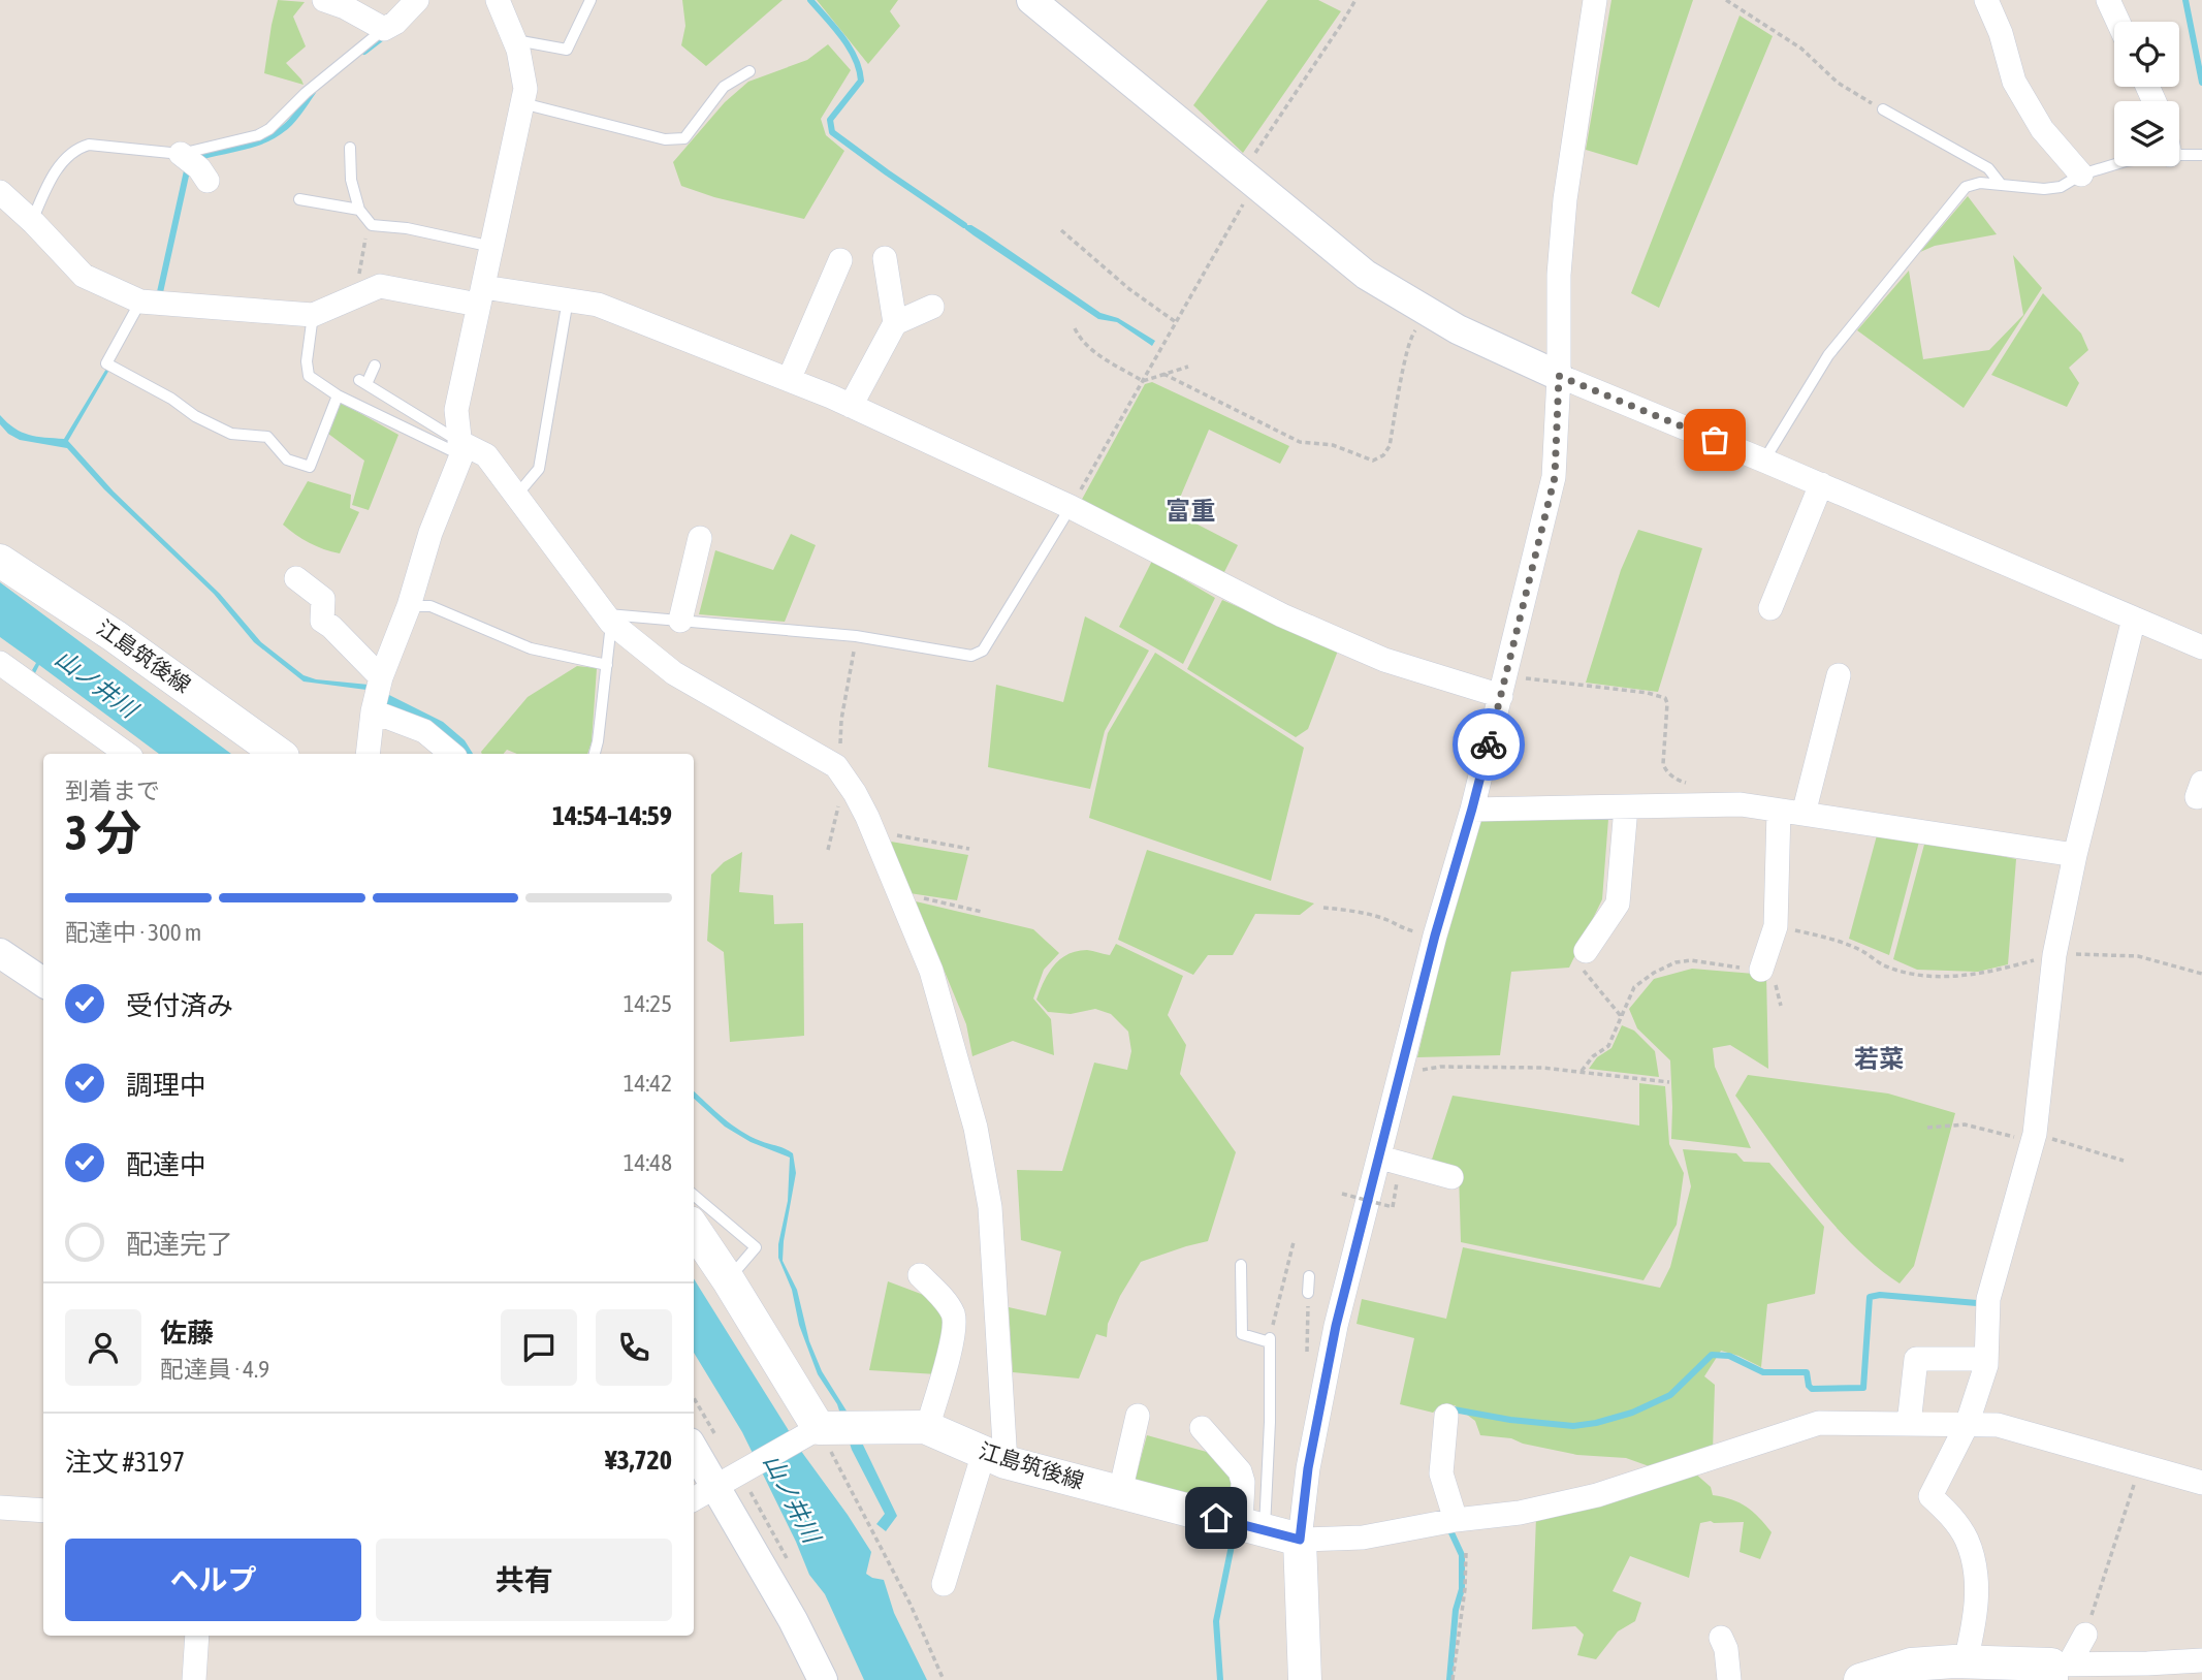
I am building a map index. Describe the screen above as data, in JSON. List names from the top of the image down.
{
  "streets": {
    "main road": ["江島筑後線"]
  },
  "districts": ["富重", "若菜"],
  "water": ["山ノ井川"],
  "page": {
    "heading": ["3 分", "到着まで", "14:54–14:59"],
    "panel": [
      "佐藤",
      "配達員 · 4.9",
      "注文 #3197",
      "¥3,720"
    ],
    "bar": "配達中 · 300 m",
    "list": [
      ["受付済み", "14:25"],
      ["調理中", "14:42"],
      ["配達中", "14:48"],
      "配達完了"
    ],
    "buttons": ["ヘルプ", "共有"]
  }
}
